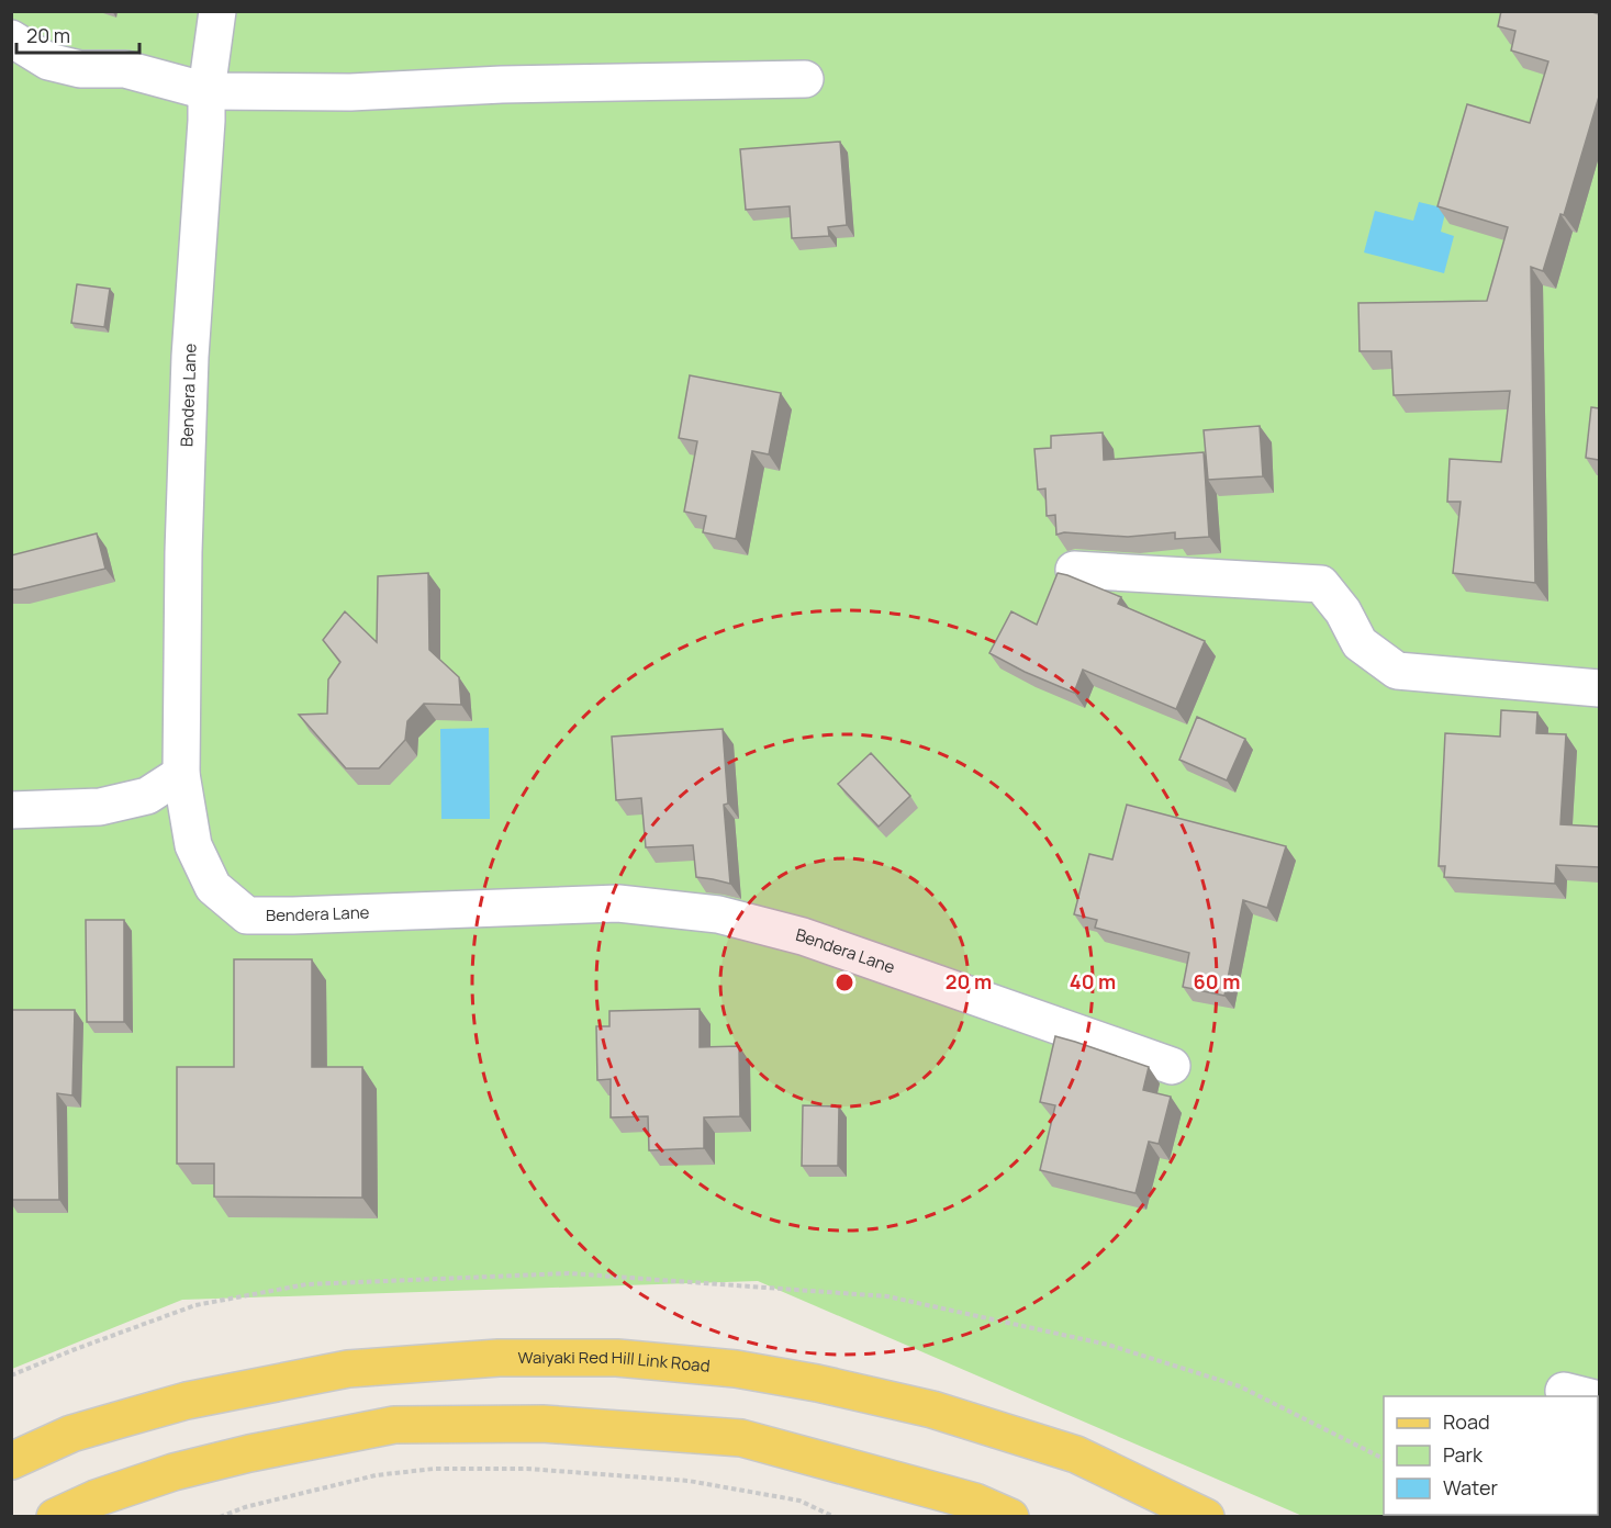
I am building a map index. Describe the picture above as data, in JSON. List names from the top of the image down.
{
  "streets": {
    "main road": ["Waiyaki Red Hill Link Road"],
    "street": ["Bendera Lane"]
  },
  "legend": ["Road", "Park", "Water"],
  "scale_bar": "20 m",
  "rings": ["20 m", "40 m", "60 m"]
}
